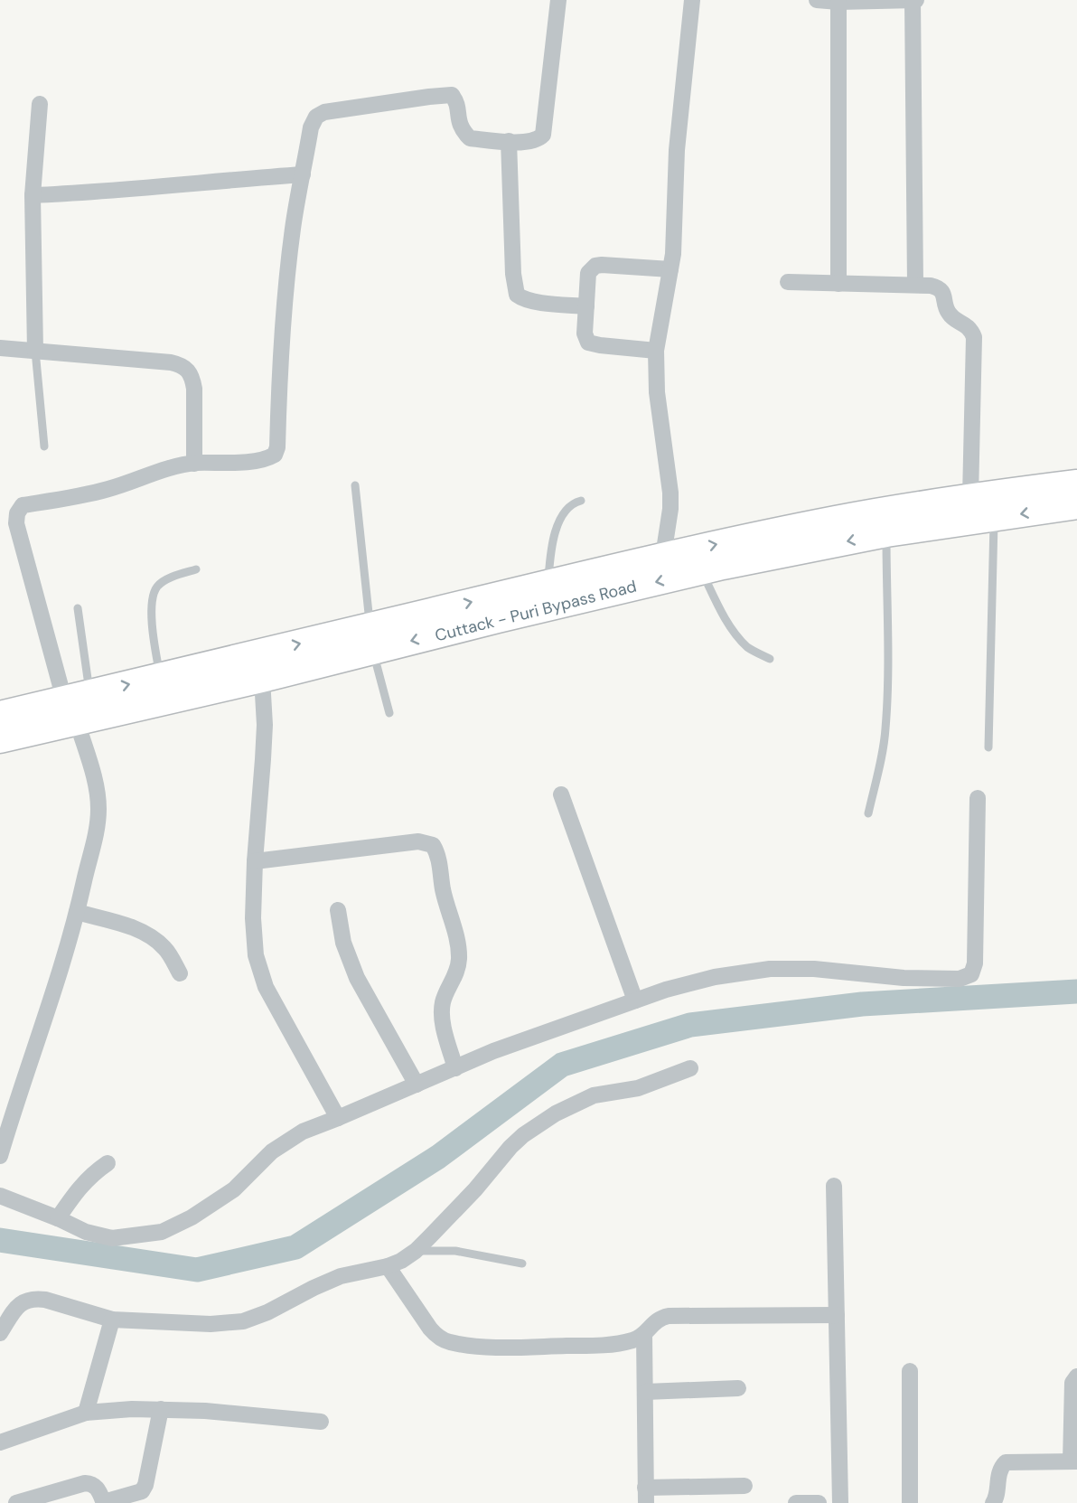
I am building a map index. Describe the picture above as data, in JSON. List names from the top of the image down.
{
  "streets": {
    "highway": ["Cuttack - Puri Bypass Road"]
  }
}
